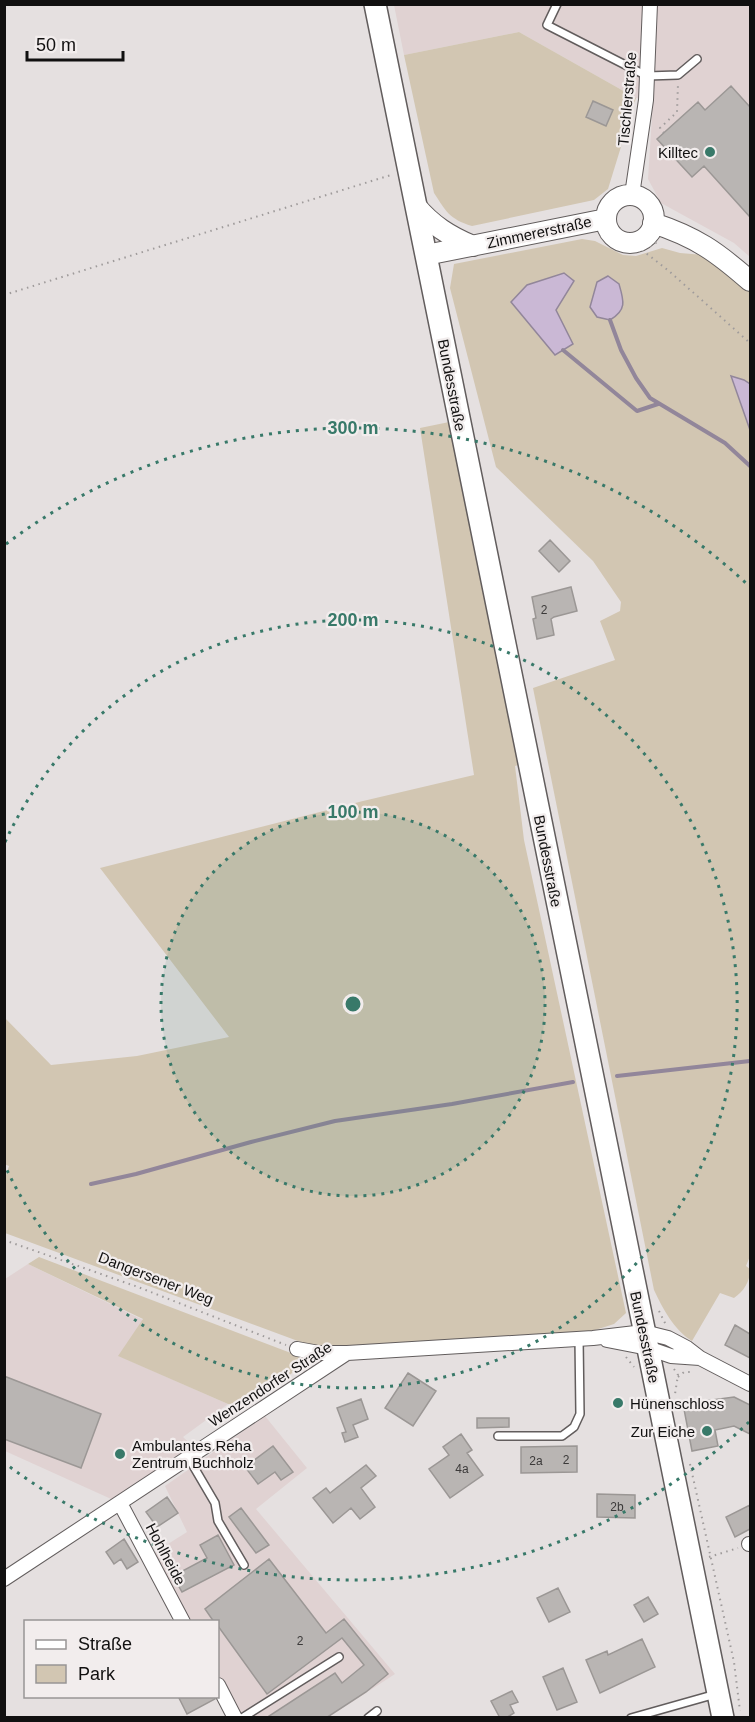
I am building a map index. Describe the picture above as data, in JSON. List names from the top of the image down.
{
  "streets": {
    "main road": ["Bundesstraße"],
    "street": [
      "Tischlerstraße",
      "Zimmererstraße",
      "Wenzendorfer Straße",
      "Hohlheide"
    ],
    "path": ["Dangersener Weg"]
  },
  "crossings": [
    ["Tischlerstraße", "Zimmererstraße"],
    ["Zimmererstraße", "Bundesstraße"],
    ["Bundesstraße", "Wenzendorfer Straße"],
    ["Wenzendorfer Straße", "Hohlheide"]
  ],
  "places": [
    "Killtec",
    "Hünenschloss",
    "Zur Eiche",
    "Ambulantes Reha Zentrum Buchholz"
  ],
  "house_numbers": [
    "2",
    "2",
    "2a",
    "4a",
    "2b",
    "2"
  ],
  "legend": ["Straße", "Park"],
  "scale_bar": "50 m",
  "rings": ["300 m", "200 m", "100 m"]
}
